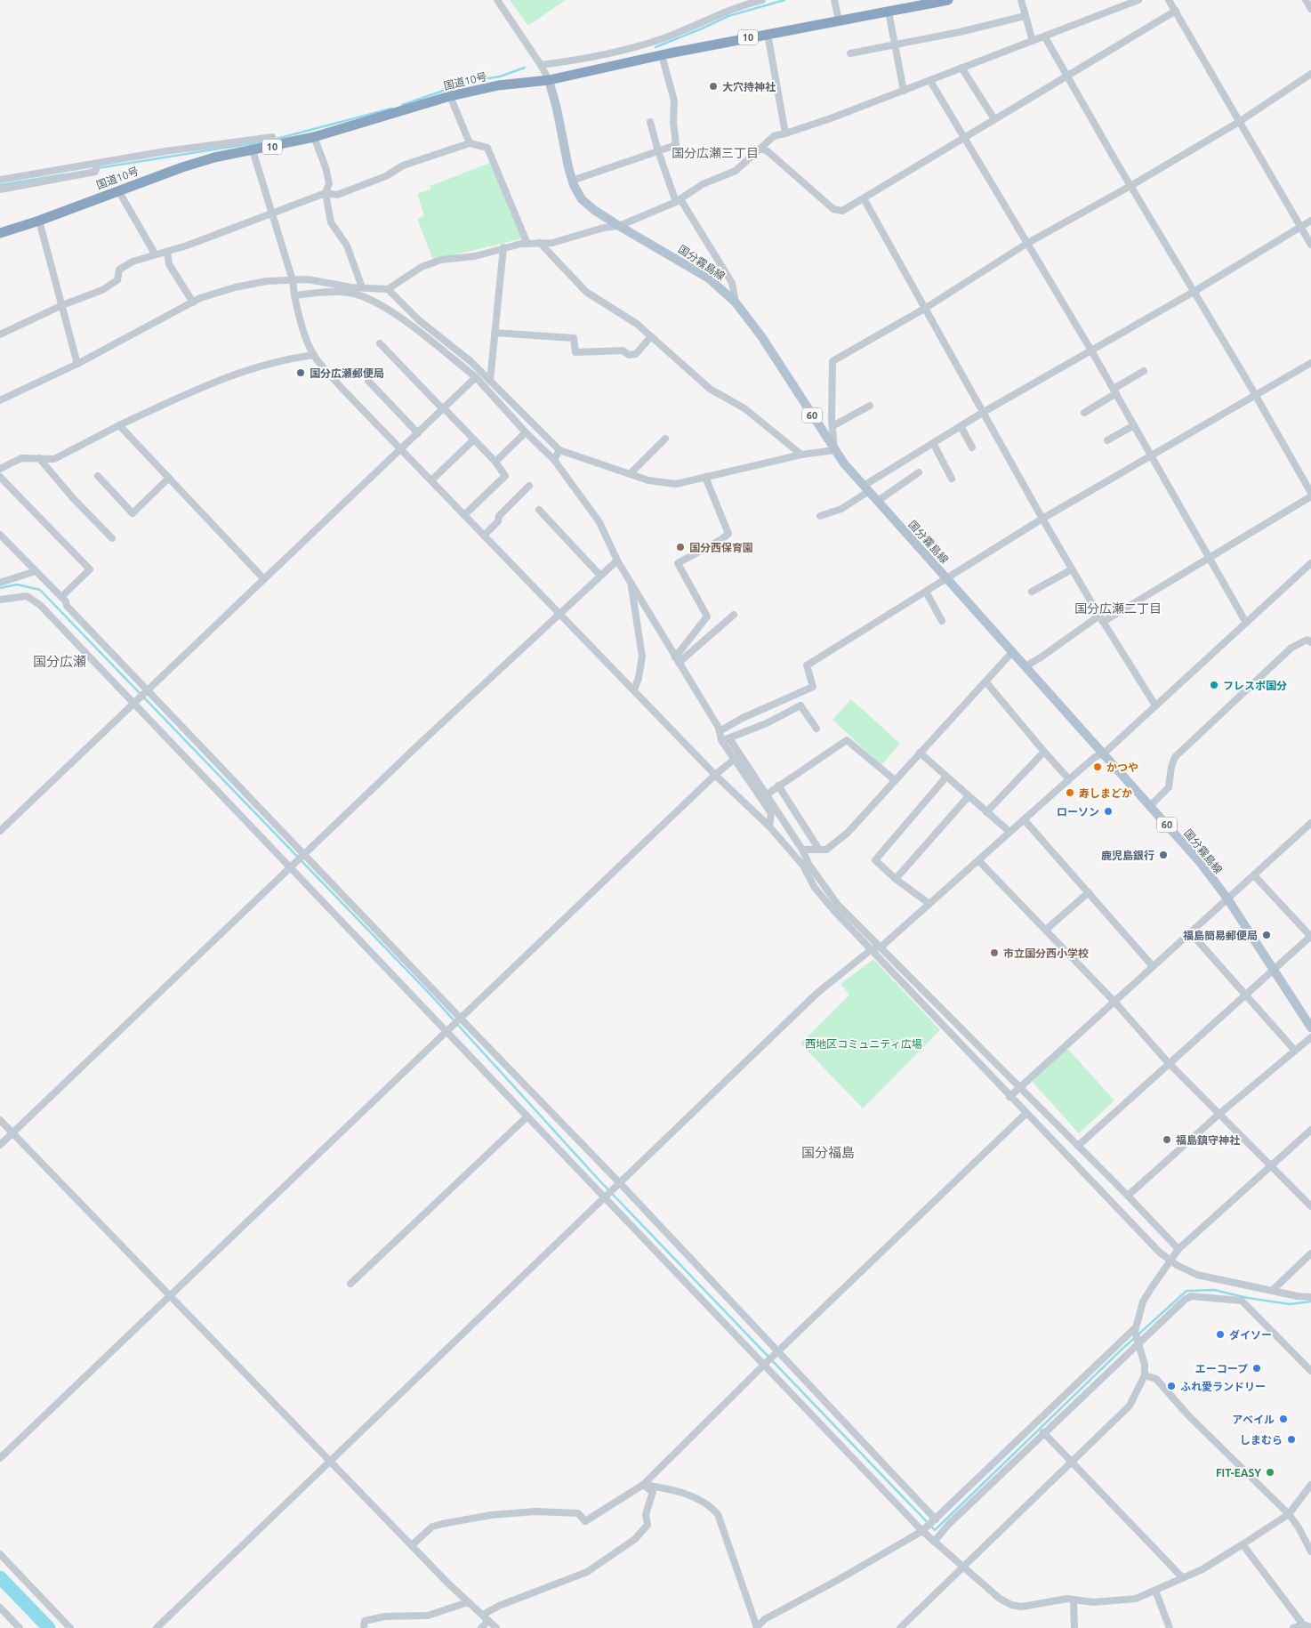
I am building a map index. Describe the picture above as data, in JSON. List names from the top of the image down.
{
  "streets": {
    "highway": ["10", "国道10号"],
    "main road": ["国分霧島線", "60"]
  },
  "crossings": [
    ["国道10号", "国分霧島線"]
  ],
  "districts": [
    "国分広瀬三丁目",
    "国分広瀬二丁目",
    "国分広瀬",
    "国分福島"
  ],
  "parks": ["西地区コミュニティ広場"],
  "places": [
    "大穴持神社",
    "国分広瀬郵便局",
    "国分西保育園",
    "フレスポ国分",
    "かつや",
    "寿しまどか",
    "ローソン",
    "鹿児島銀行",
    "福島簡易郵便局",
    "市立国分西小学校",
    "福島鎮守神社",
    "ダイソー",
    "エーコープ",
    "ふれ愛ランドリー",
    "アベイル",
    "しまむら",
    "FIT-EASY"
  ]
}
